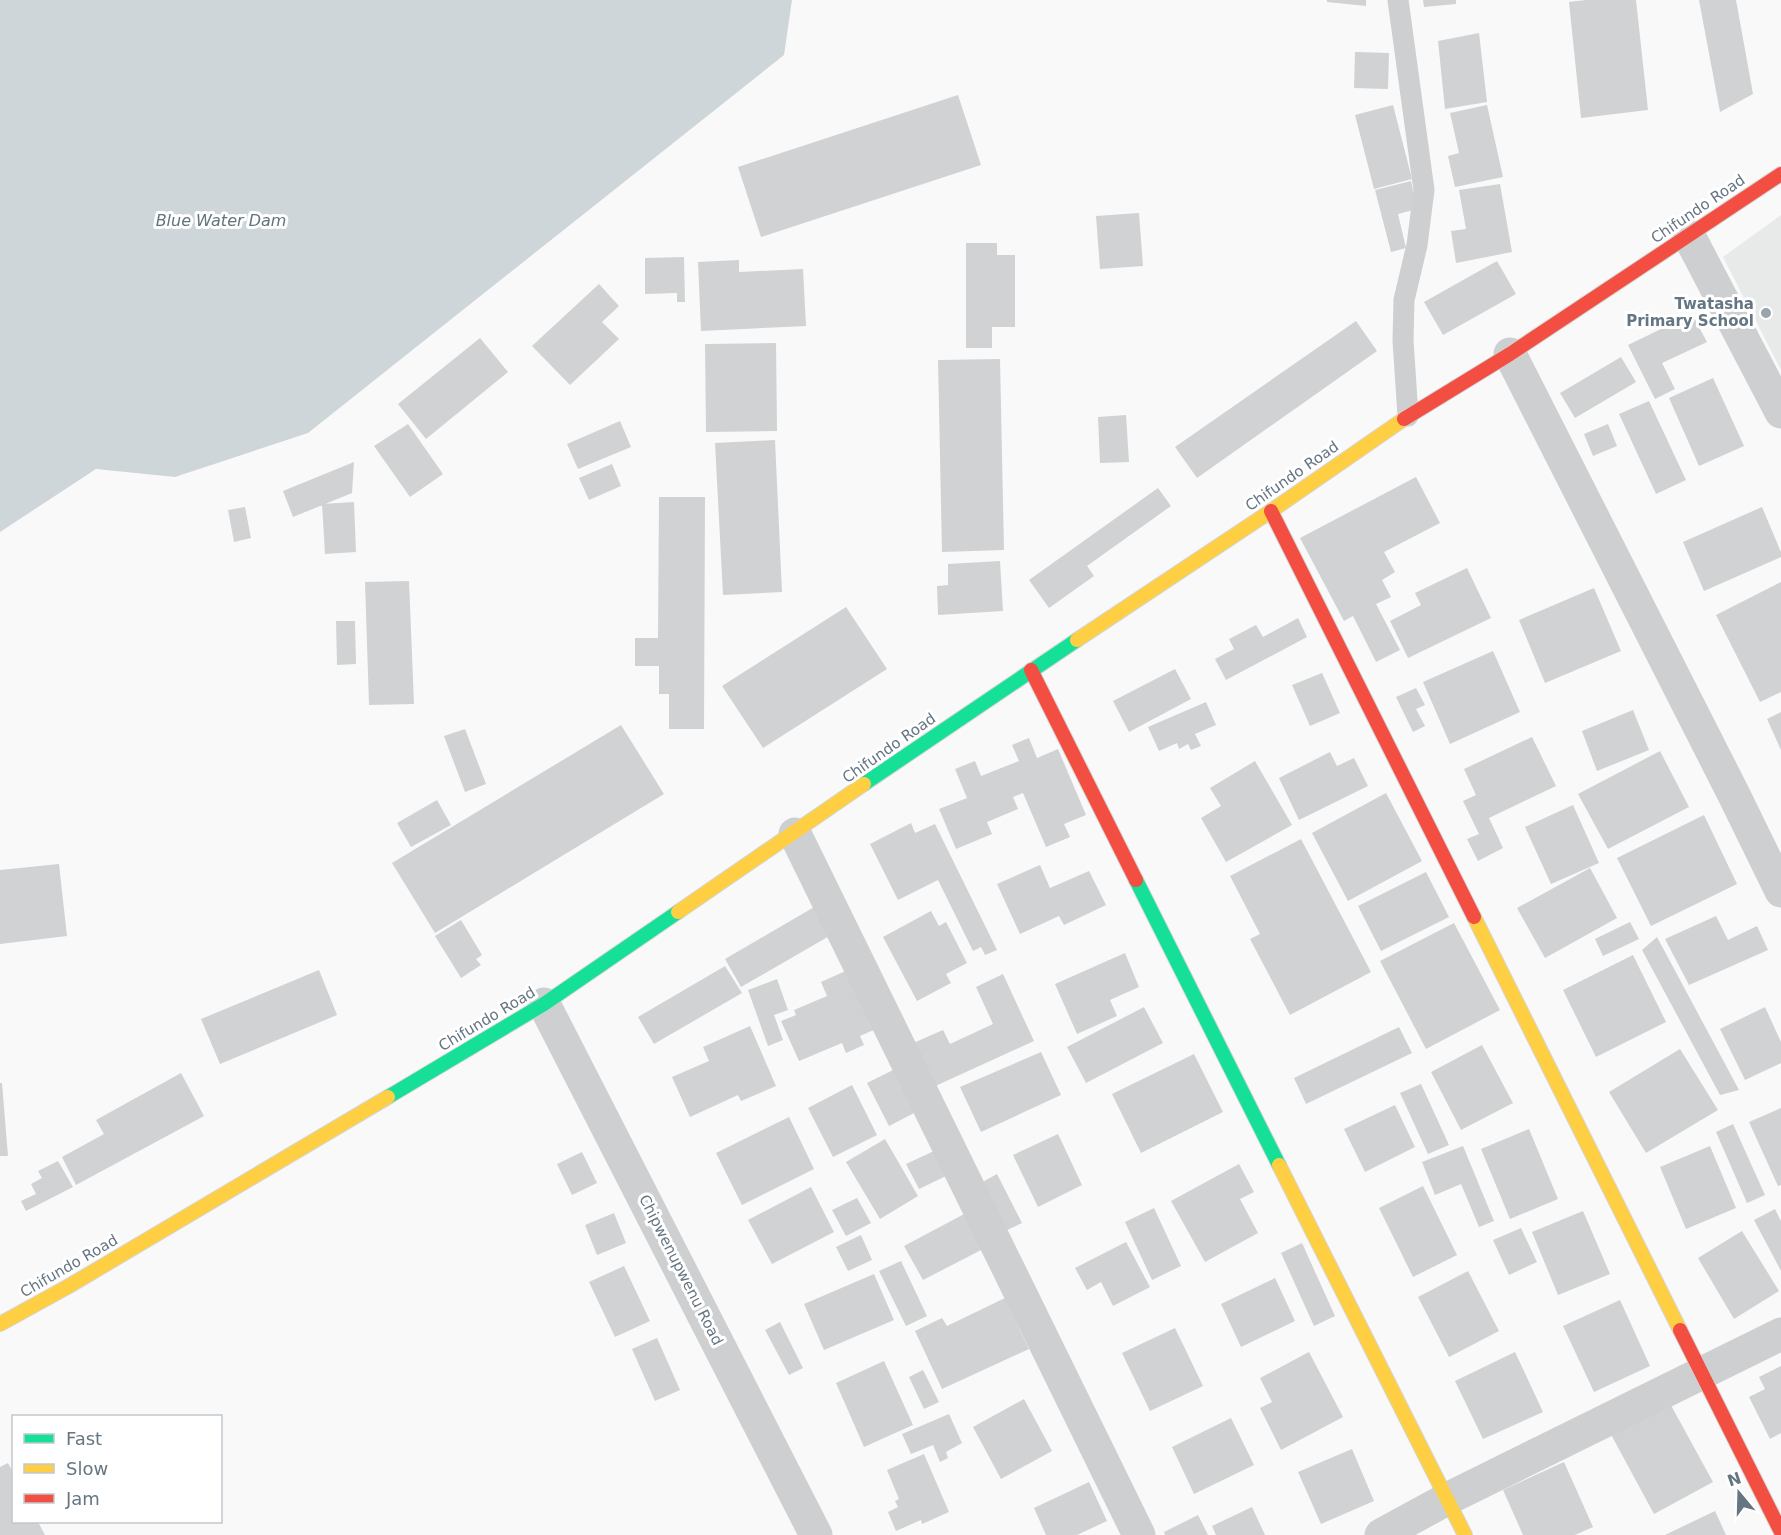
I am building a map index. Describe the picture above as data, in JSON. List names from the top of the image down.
{
  "streets": {
    "street": ["Chifundo Road", "Chipwenupwenu Road"]
  },
  "crossings": [
    ["Chifundo Road", "Chipwenupwenu Road"]
  ],
  "water": ["Blue Water Dam"],
  "places": ["Twatasha Primary School"],
  "legend": ["Fast", "Slow", "Jam"],
  "north": "top"
}
